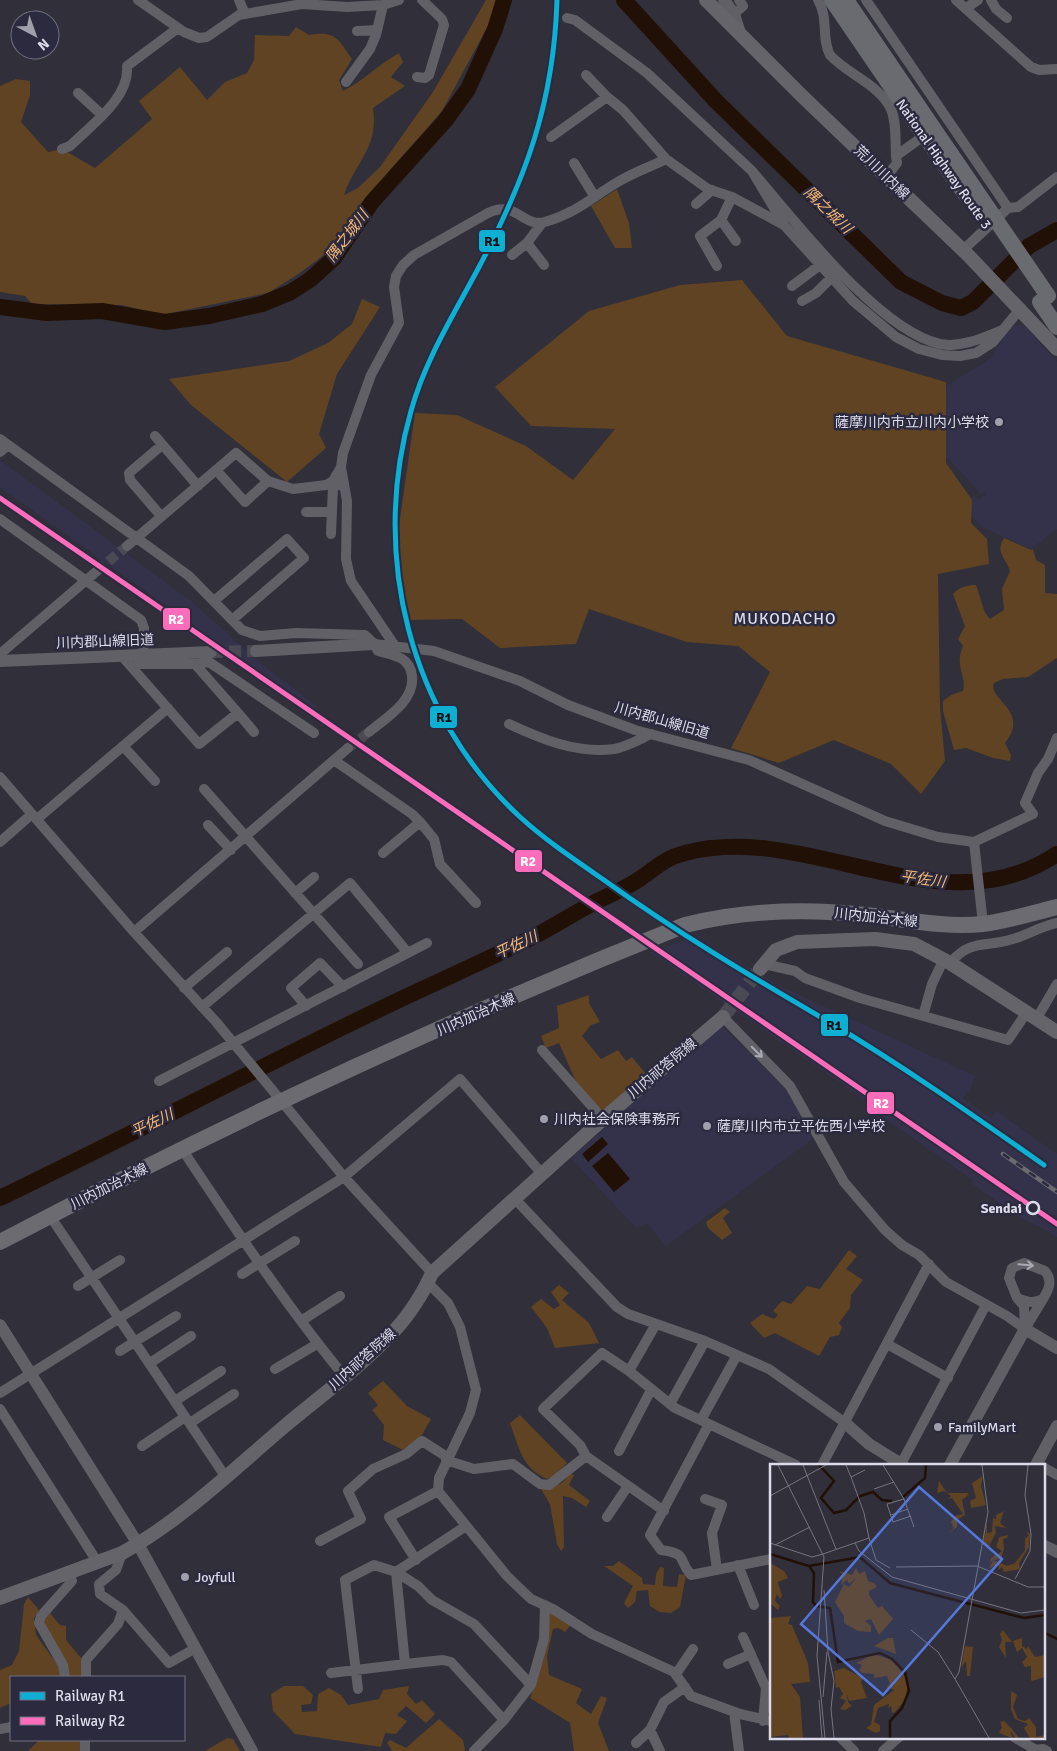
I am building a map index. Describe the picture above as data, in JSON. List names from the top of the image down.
{
  "streets": {
    "highway": ["National Highway Route 3"],
    "main road": ["荒川川内線", "川内加治木線", "川内祁答院線"],
    "street": ["川内郡山線旧道"]
  },
  "crossings": [
    ["National Highway Route 3", "荒川川内線"]
  ],
  "districts": ["MUKODACHO"],
  "water": ["隅之城川", "平佐川"],
  "places": [
    "薩摩川内市立川内小学校",
    "川内社会保険事務所",
    "薩摩川内市立平佐西小学校",
    "Sendai",
    "FamilyMart",
    "Joyfull"
  ],
  "lines": ["rail line R1", "rail line R2"],
  "legend": ["Railway R1", "Railway R2"],
  "north": "bottom right"
}
